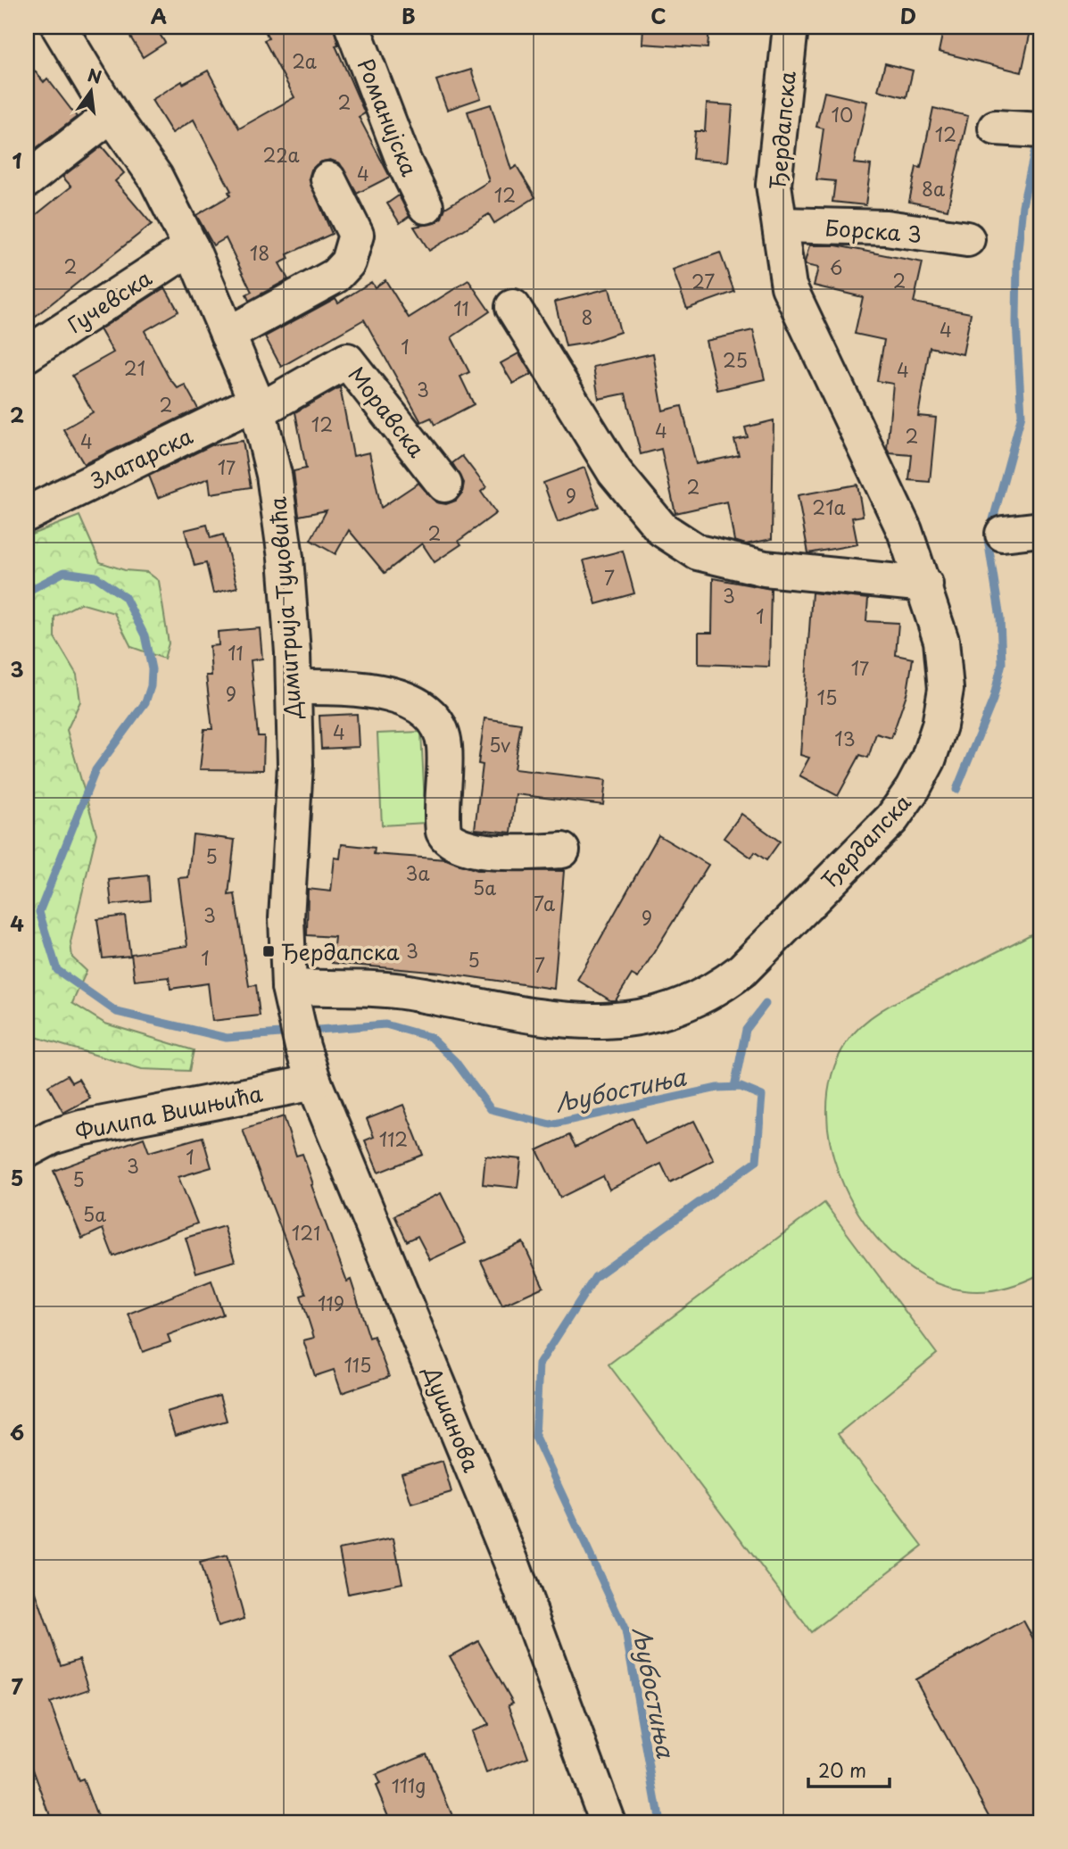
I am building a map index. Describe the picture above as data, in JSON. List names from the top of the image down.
{
  "streets": {
    "street": [
      "Романијска",
      "Ђердапска",
      "Борска 3",
      "Гучевска",
      "Моравска",
      "Златарска",
      "Димитрија Туцовића",
      "Филипа Вишњића",
      "Душанова"
    ]
  },
  "crossings": [
    ["Ђердапска", "Борска 3"],
    ["Ђердапска", "Димитрија Туцовића"],
    ["Ђердапска", "Душанова"],
    ["Гучевска", "Димитрија Туцовића"],
    ["Моравска", "Златарска"],
    ["Моравска", "Димитрија Туцовића"],
    ["Златарска", "Димитрија Туцовића"],
    ["Димитрија Туцовића", "Душанова"],
    ["Филипа Вишњића", "Душанова"]
  ],
  "water": ["Љубостиња"],
  "places": {
    "transit": ["Ђердапска"]
  },
  "house_numbers": [
    "2a",
    "2",
    "10",
    "12",
    "22a",
    "4",
    "8a",
    "12",
    "18",
    "2",
    "6",
    "2",
    "27",
    "11",
    "8",
    "4",
    "1",
    "25",
    "21",
    "4",
    "3",
    "2",
    "12",
    "4",
    "2",
    "4",
    "17",
    "2",
    "9",
    "21a",
    "2",
    "7",
    "3",
    "1",
    "11",
    "17",
    "9",
    "15",
    "4",
    "13",
    "5v",
    "5",
    "3a",
    "5a",
    "7a",
    "3",
    "9",
    "3",
    "1",
    "5",
    "7",
    "112",
    "1",
    "3",
    "5",
    "5a",
    "121",
    "119",
    "115",
    "111g"
  ],
  "scale_bar": "20 m",
  "north": "top",
  "grid": {
    "columns": [
      "A",
      "B",
      "C",
      "D"
    ],
    "rows": [
      "1",
      "2",
      "3",
      "4",
      "5",
      "6",
      "7"
    ]
  }
}
